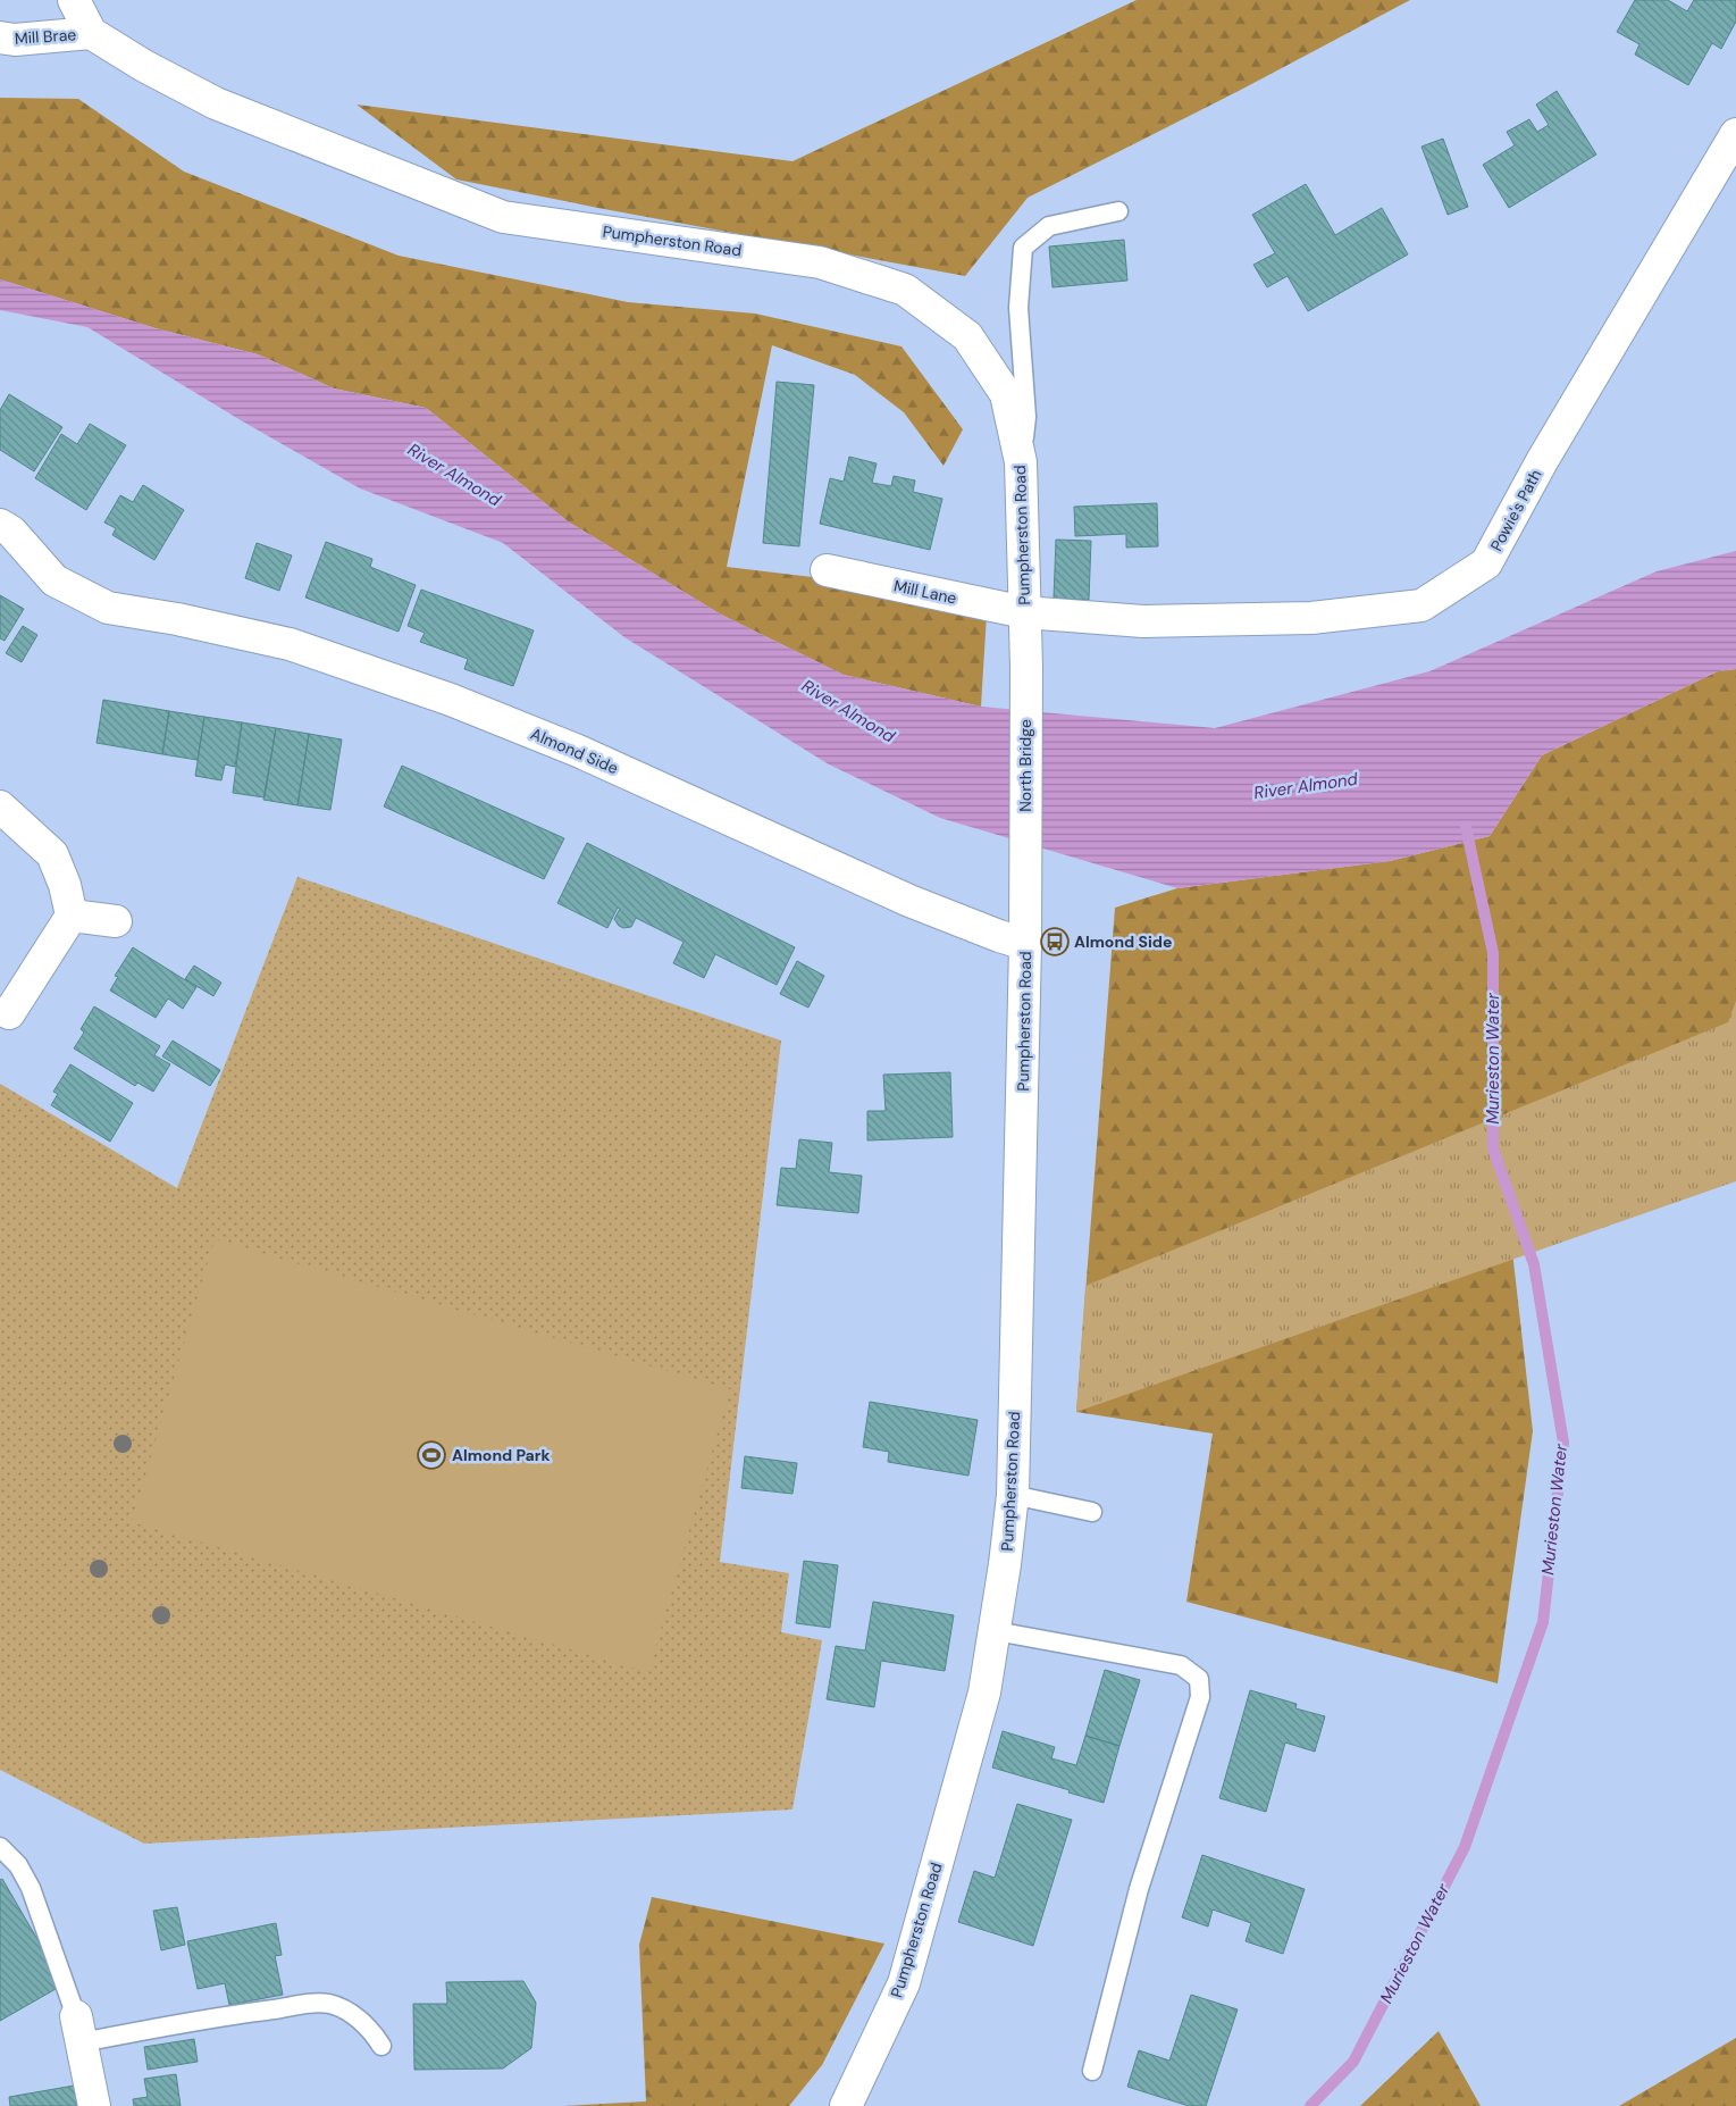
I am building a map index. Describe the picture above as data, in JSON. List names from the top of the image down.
{
  "streets": {
    "main road": [
      "Mill Brae",
      "Pumpherston Road",
      "Powie's Path",
      "Mill Lane",
      "Almond Side",
      "North Bridge"
    ]
  },
  "crossings": [
    ["Mill Brae", "Pumpherston Road"],
    ["Pumpherston Road", "Powie's Path"],
    ["Pumpherston Road", "Mill Lane"],
    ["Pumpherston Road", "Almond Side"],
    ["Pumpherston Road", "North Bridge"],
    ["Powie's Path", "Mill Lane"]
  ],
  "water": ["River Almond", "Murieston Water"],
  "places": {
    "bus stop": ["Almond Side"],
    "sports": ["Almond Park"]
  }
}
